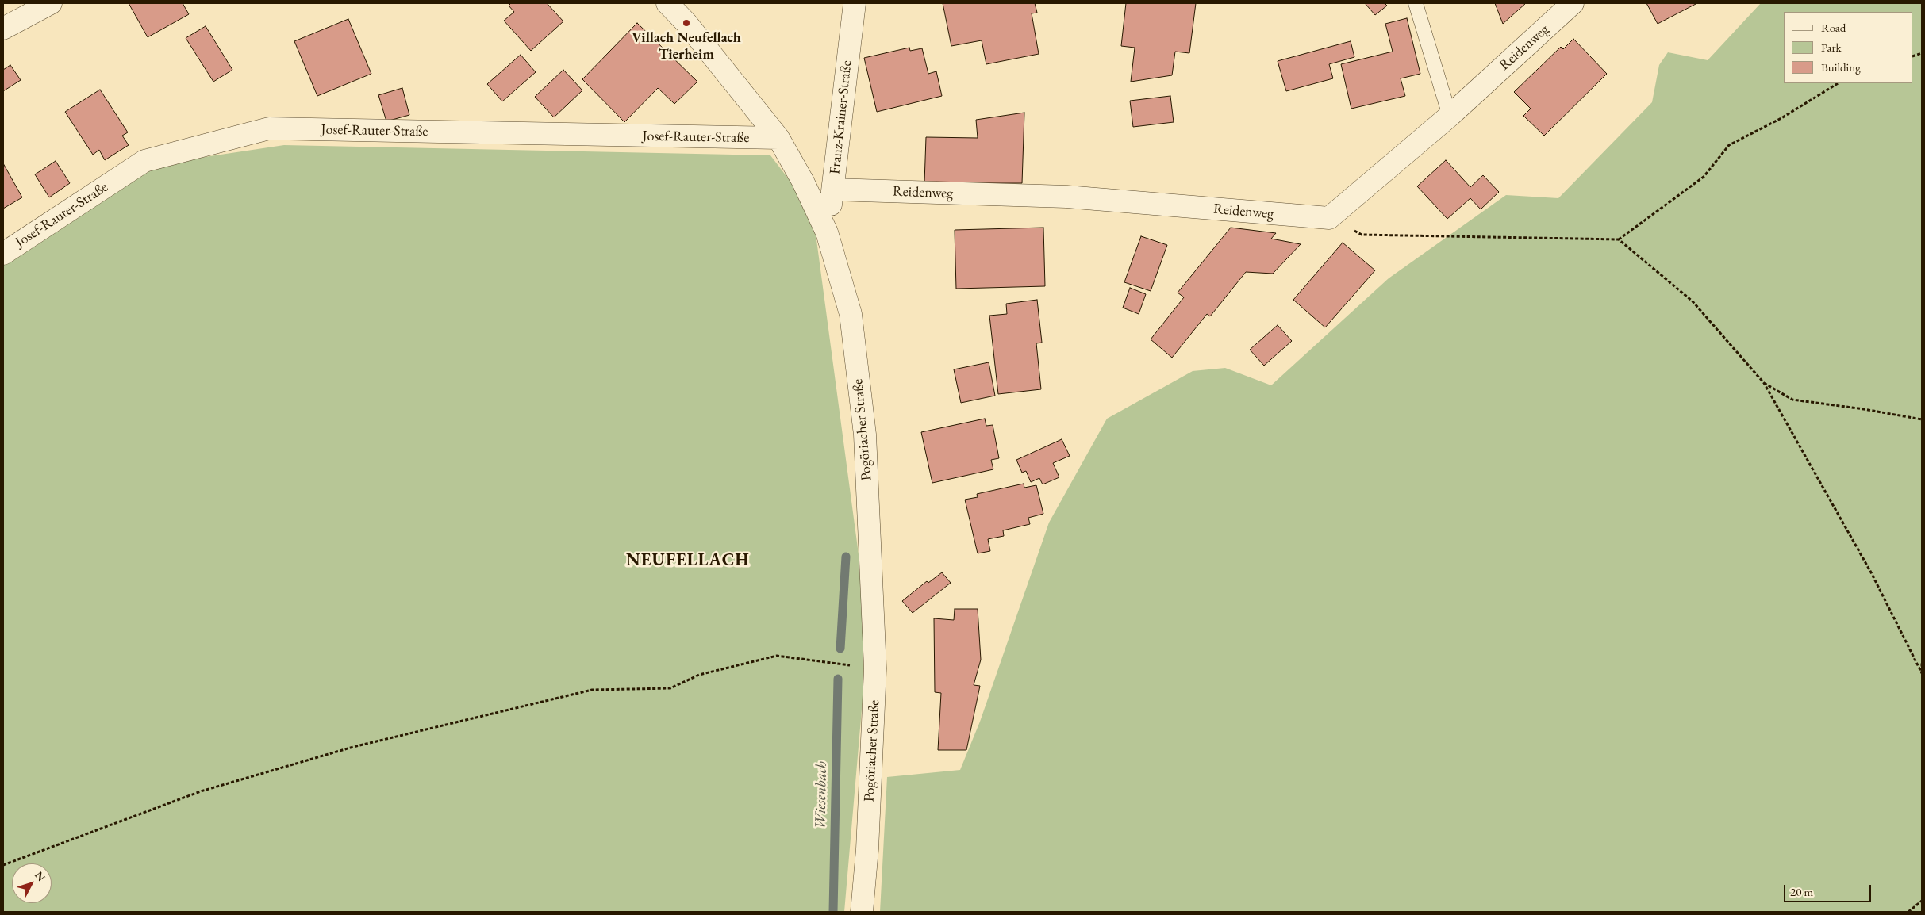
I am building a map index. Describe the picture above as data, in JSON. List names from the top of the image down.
{
  "streets": {
    "street": [
      "Reidenweg",
      "Franz-Krainer-Straße",
      "Josef-Rauter-Straße",
      "Pogöriacher Straße"
    ]
  },
  "crossings": [
    ["Reidenweg", "Franz-Krainer-Straße"],
    ["Franz-Krainer-Straße", "Pogöriacher Straße"],
    ["Josef-Rauter-Straße", "Pogöriacher Straße"]
  ],
  "districts": ["NEUFELLACH"],
  "water": ["Wiesenbach"],
  "places": ["Villach Neufellach Tierheim"],
  "legend": ["Road", "Park", "Building"],
  "scale_bar": "20 m",
  "north": "top right"
}
